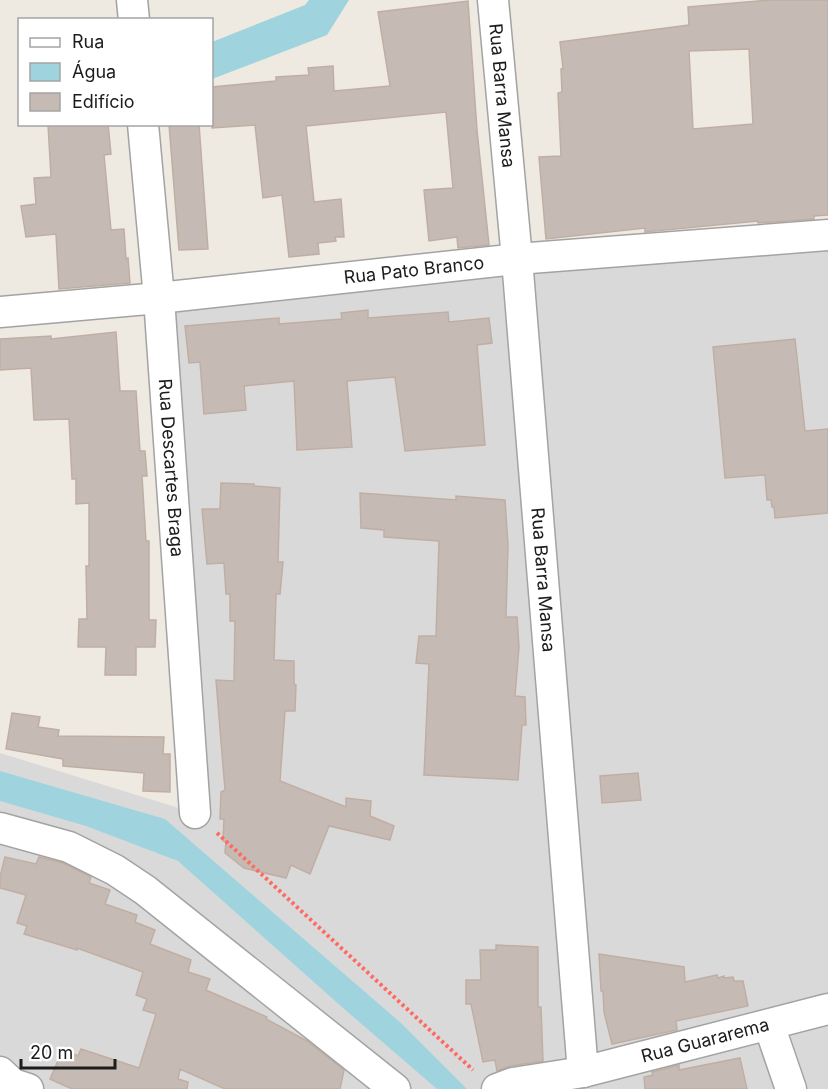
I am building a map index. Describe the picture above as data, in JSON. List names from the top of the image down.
{
  "streets": {
    "street": [
      "Rua Barra Mansa",
      "Rua Pato Branco",
      "Rua Descartes Braga",
      "Rua Guararema"
    ]
  },
  "crossings": [
    ["Rua Barra Mansa", "Rua Pato Branco"],
    ["Rua Barra Mansa", "Rua Guararema"],
    ["Rua Pato Branco", "Rua Descartes Braga"]
  ],
  "legend": ["Rua", "Água", "Edifício"],
  "scale_bar": "20 m"
}
